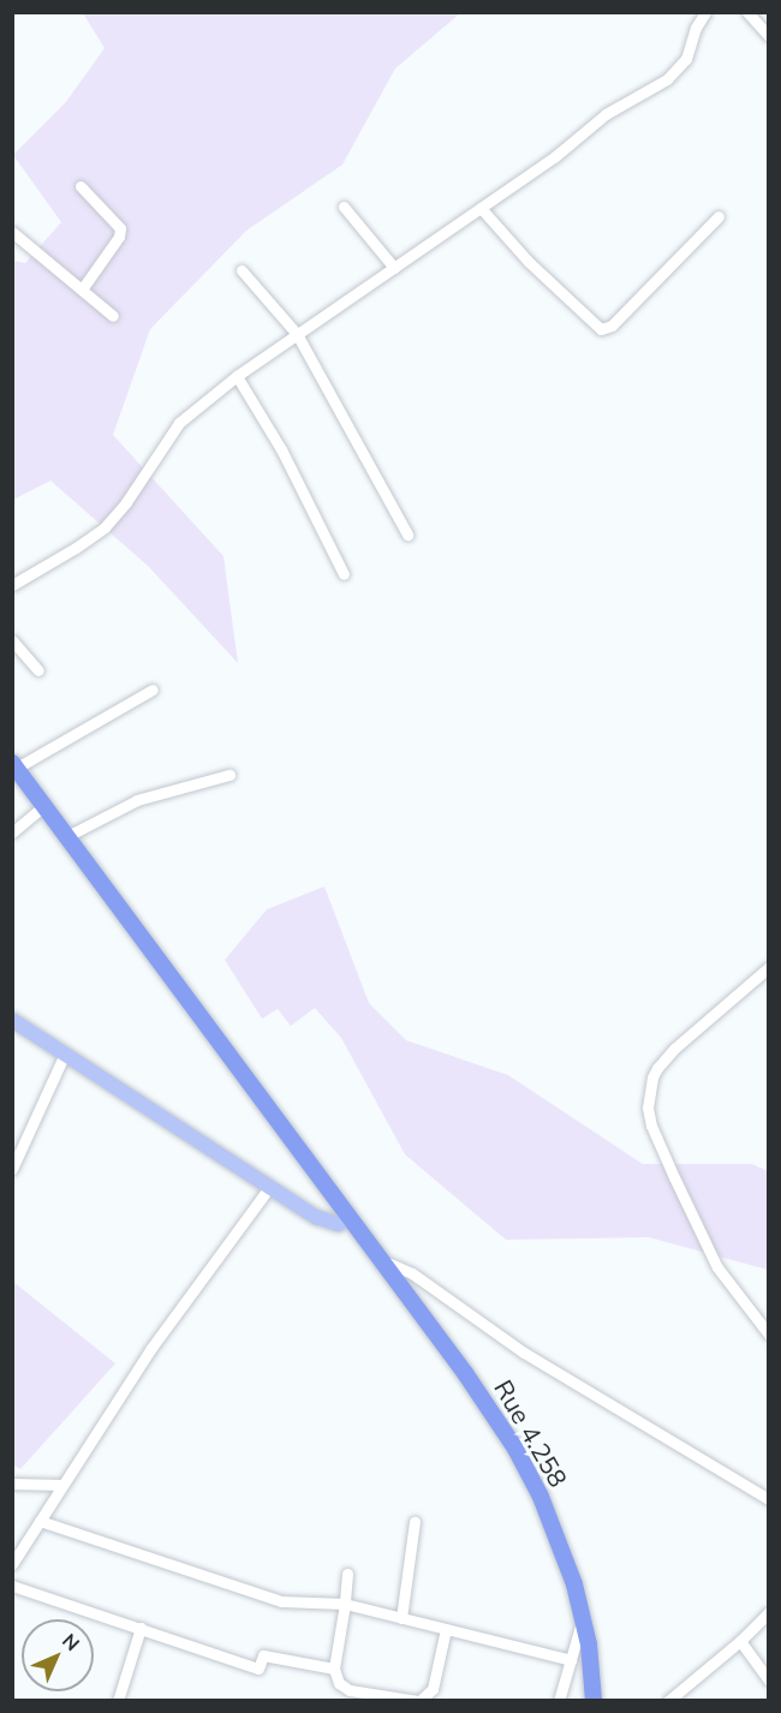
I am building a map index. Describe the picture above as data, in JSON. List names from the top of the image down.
{
  "streets": {
    "highway": ["Rue 4.258"]
  },
  "north": "top right"
}
